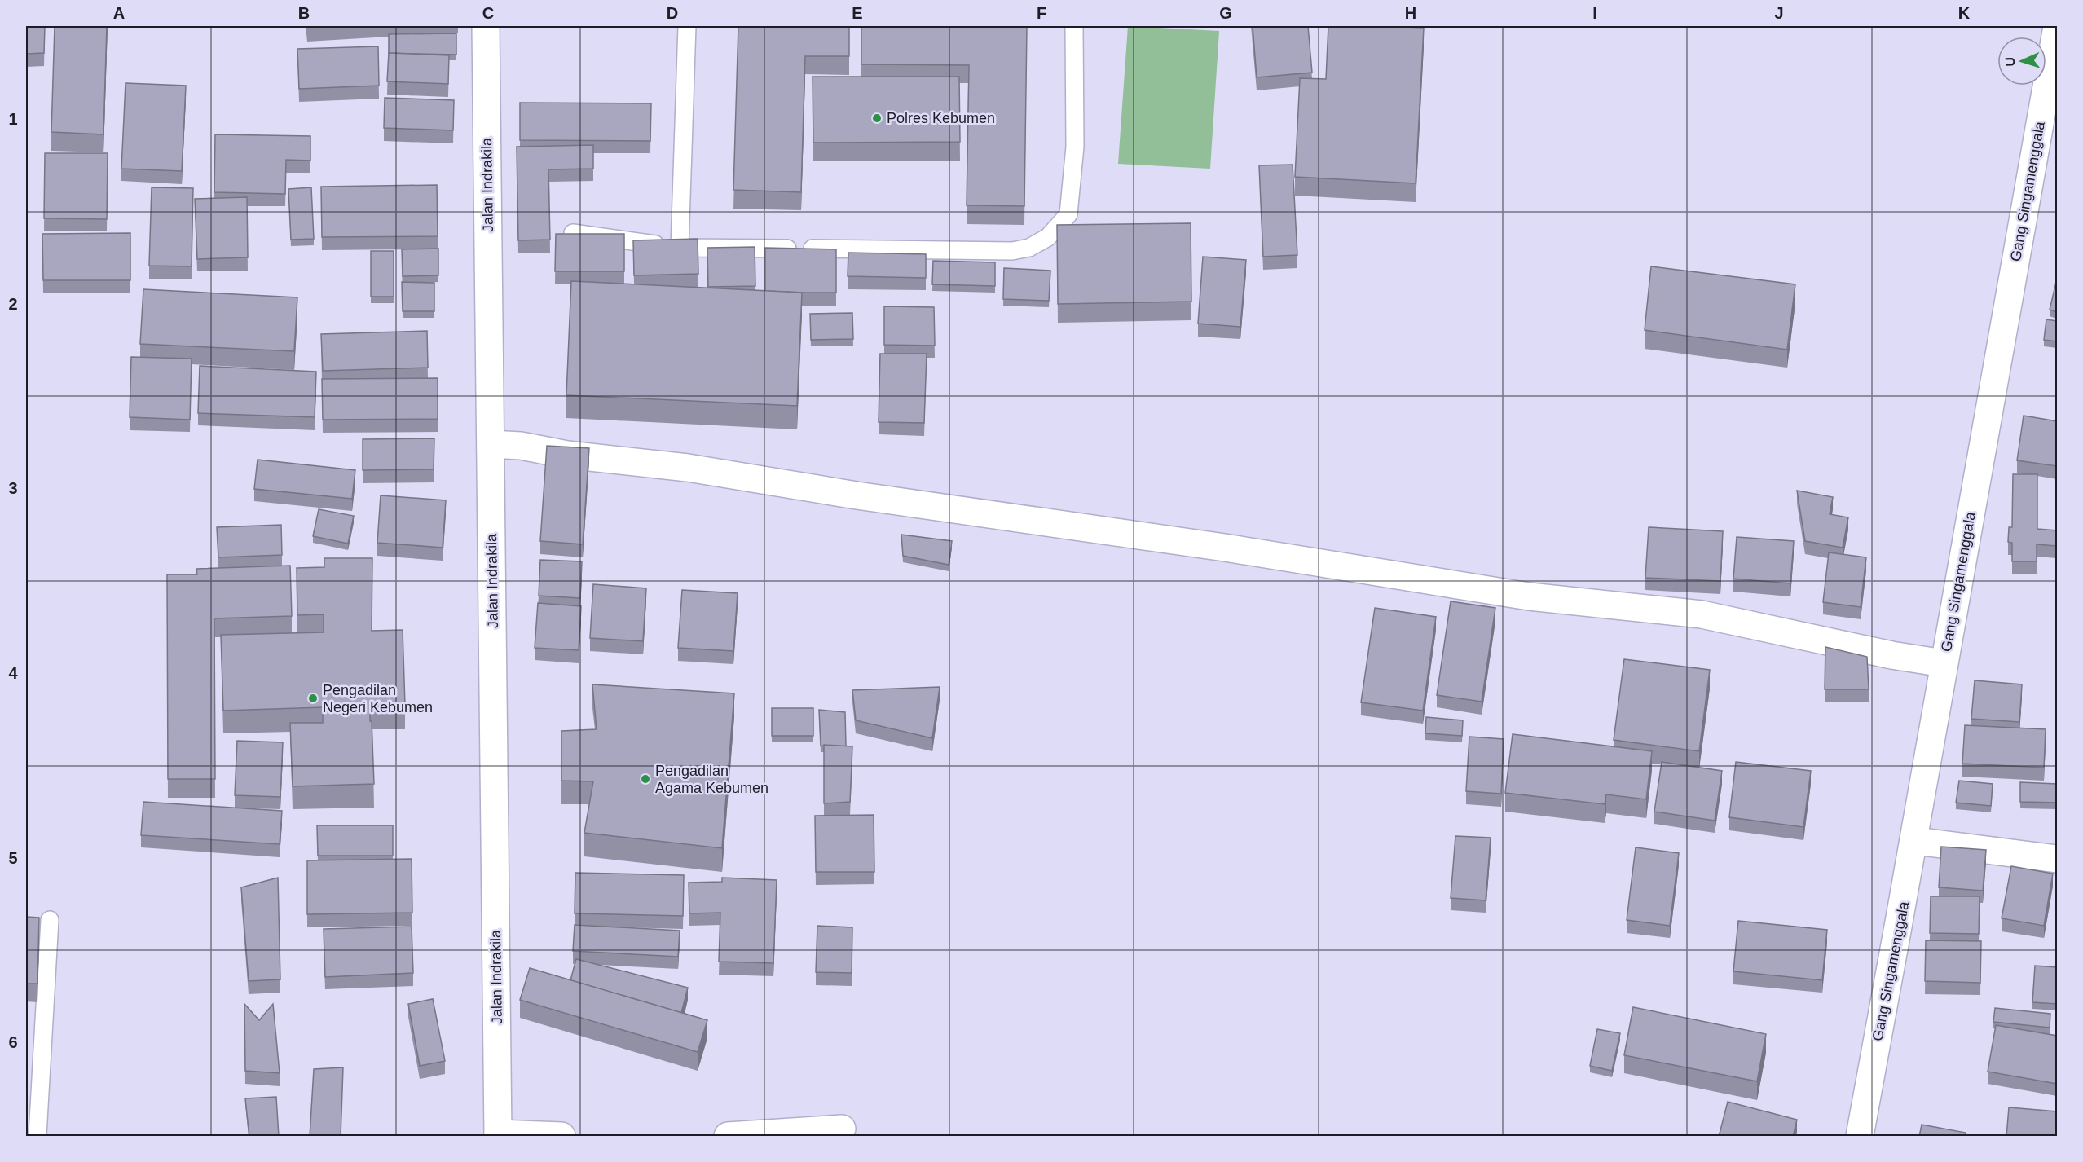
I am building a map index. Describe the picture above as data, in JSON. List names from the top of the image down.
{
  "streets": {
    "street": ["Jalan Indrakila", "Gang Singamenggala"]
  },
  "places": ["Polres Kebumen", "Pengadilan Negeri Kebumen", "Pengadilan Agama Kebumen"],
  "north": "left",
  "grid": {
    "columns": [
      "A",
      "B",
      "C",
      "D",
      "E",
      "F",
      "G",
      "H",
      "I",
      "J",
      "K"
    ],
    "rows": [
      "1",
      "2",
      "3",
      "4",
      "5",
      "6"
    ]
  }
}
